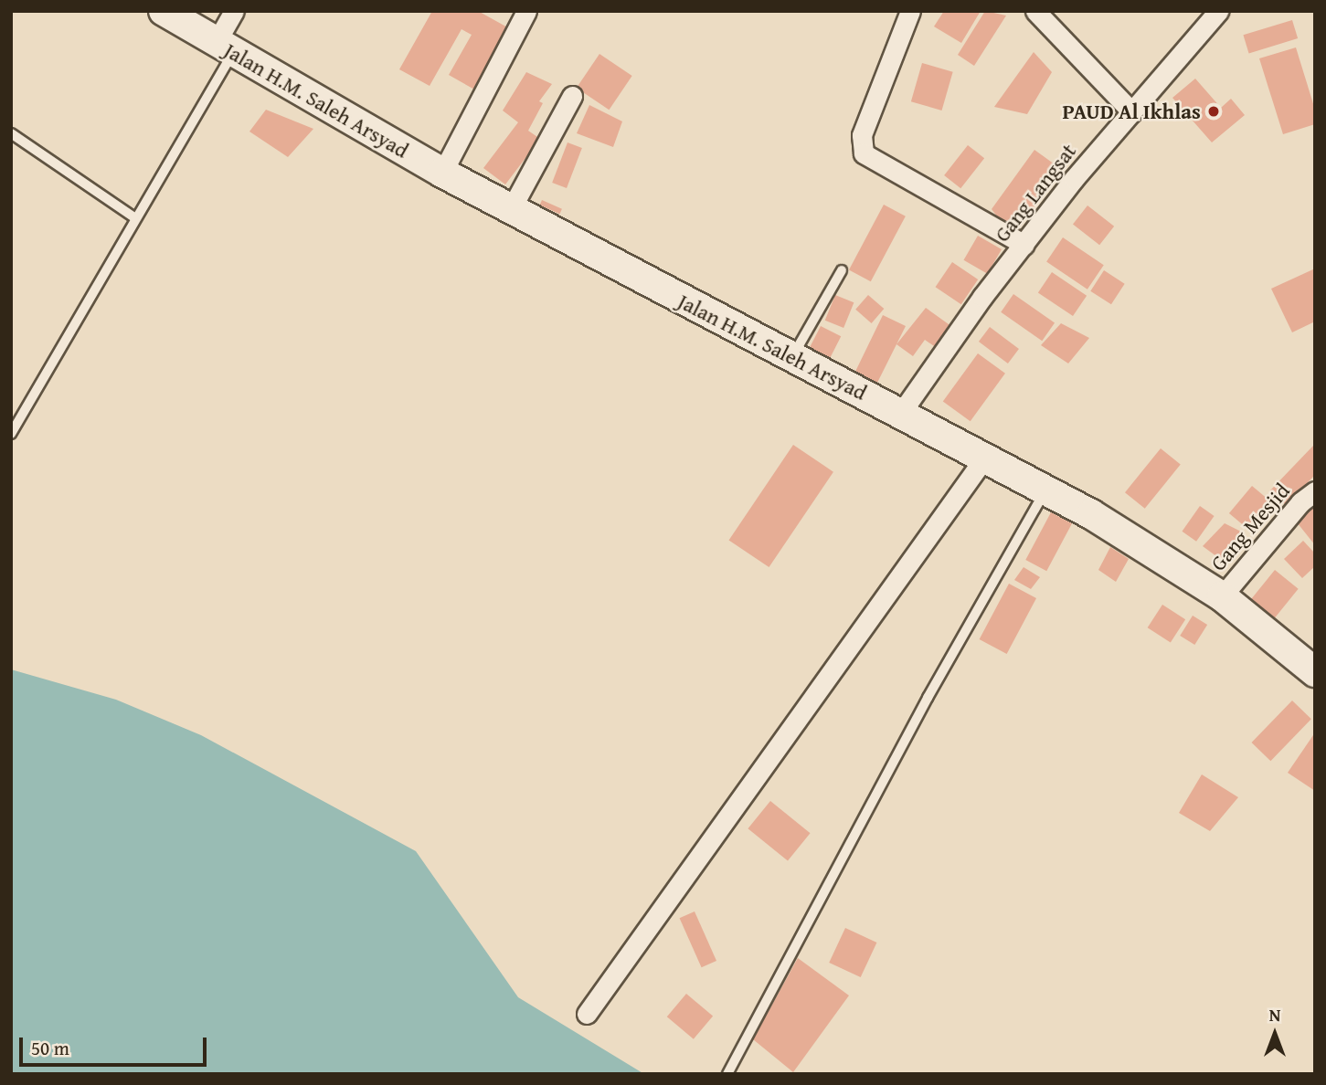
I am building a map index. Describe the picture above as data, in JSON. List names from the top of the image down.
{
  "streets": {
    "street": ["Jalan H.M. Saleh Arsyad", "Gang Langsat", "Gang Mesjid"]
  },
  "crossings": [
    ["Jalan H.M. Saleh Arsyad", "Gang Langsat"],
    ["Jalan H.M. Saleh Arsyad", "Gang Mesjid"]
  ],
  "places": ["PAUD Al Ikhlas"],
  "scale_bar": "50 m",
  "north": "top"
}
